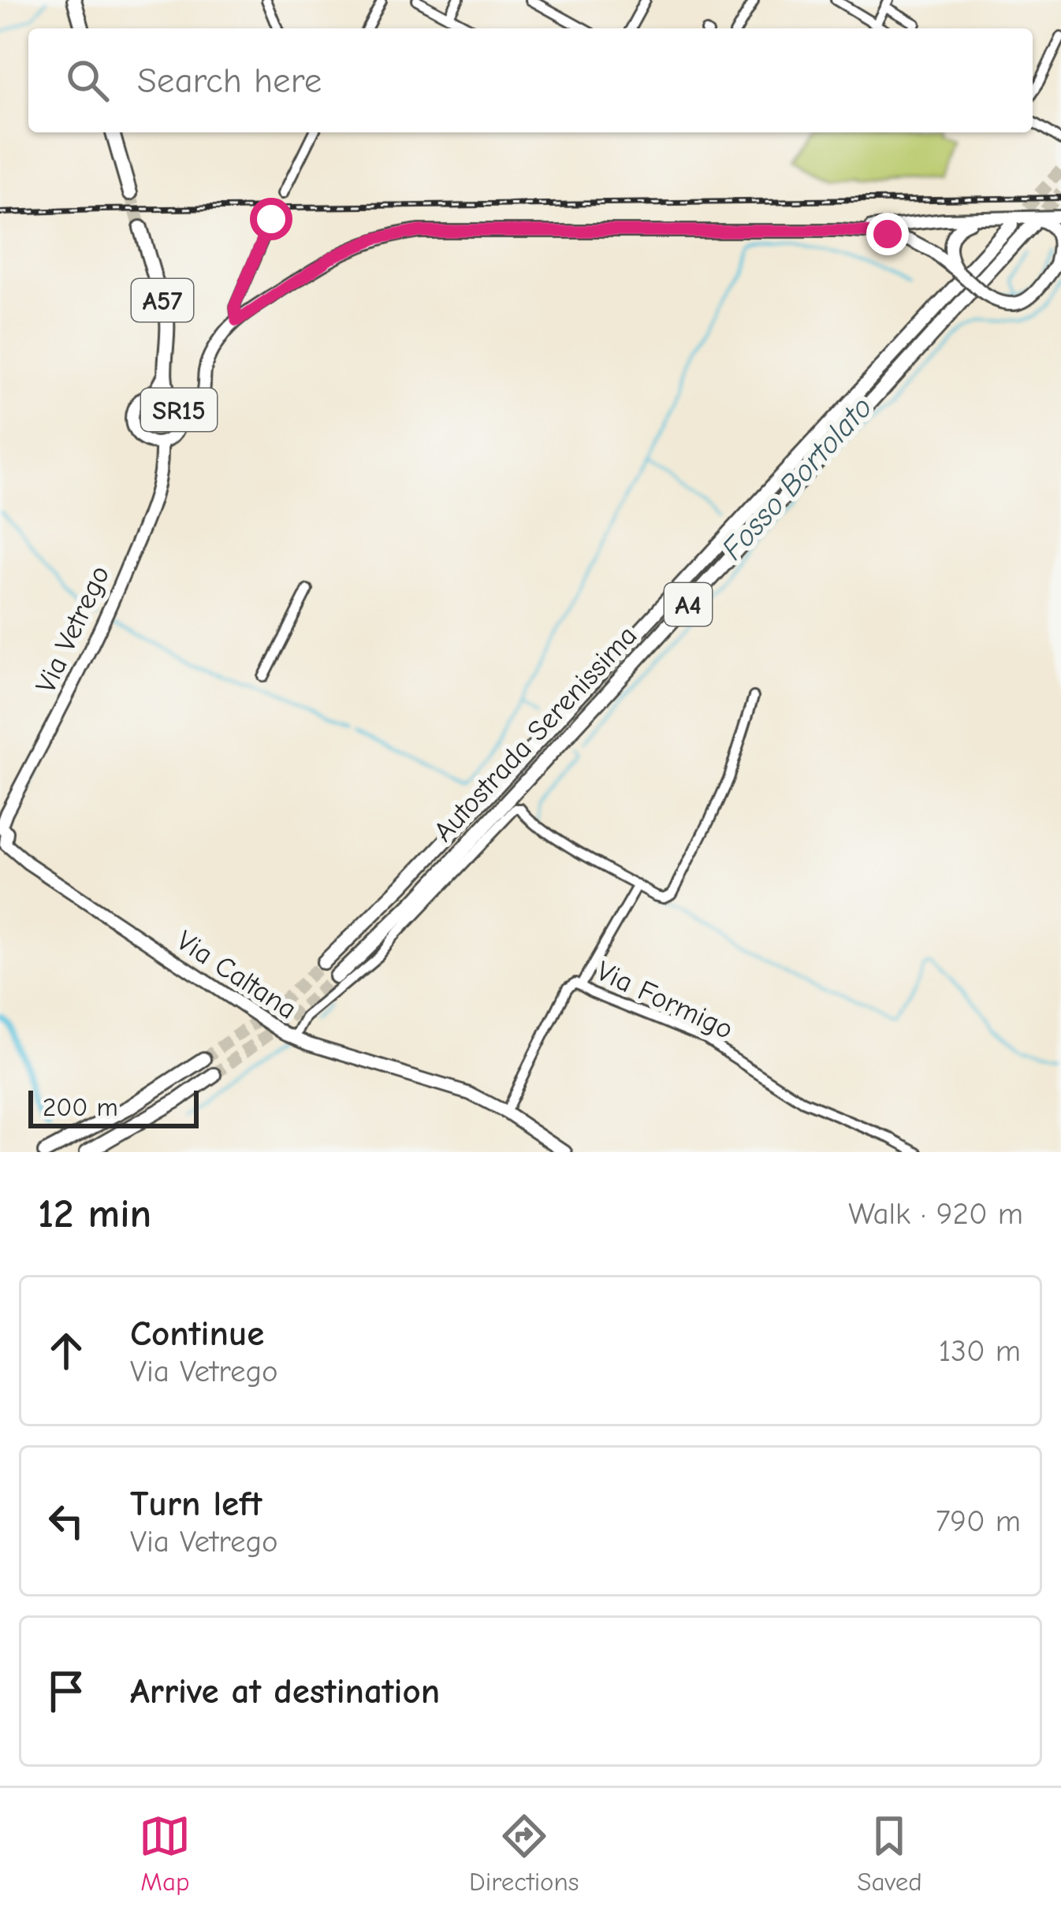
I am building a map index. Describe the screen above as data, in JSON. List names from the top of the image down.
{
  "streets": {
    "highway": ["A57", "A4", "Autostrada Serenissima"],
    "main road": ["SR15", "Via Vetrego", "Via Caltana"],
    "street": ["Via Formigo"]
  },
  "crossings": [
    ["A57", "SR15"],
    ["A57", "Via Vetrego"],
    ["SR15", "Via Vetrego"],
    ["SR15", "Autostrada Serenissima"],
    ["Via Vetrego", "Via Caltana"],
    ["Via Caltana", "Via Formigo"]
  ],
  "water": ["Fosso Bortolato"],
  "scale_bar": "200 m",
  "page": {
    "search": "Search here",
    "scale": "200 m",
    "heading": ["12 min", "Walk · 920 m"],
    "list": [
      ["Continue", "Via Vetrego", "130 m"],
      ["Turn left", "Via Vetrego", "790 m"],
      "Arrive at destination"
    ],
    "nav": ["Map", "Directions", "Saved"]
  }
}
